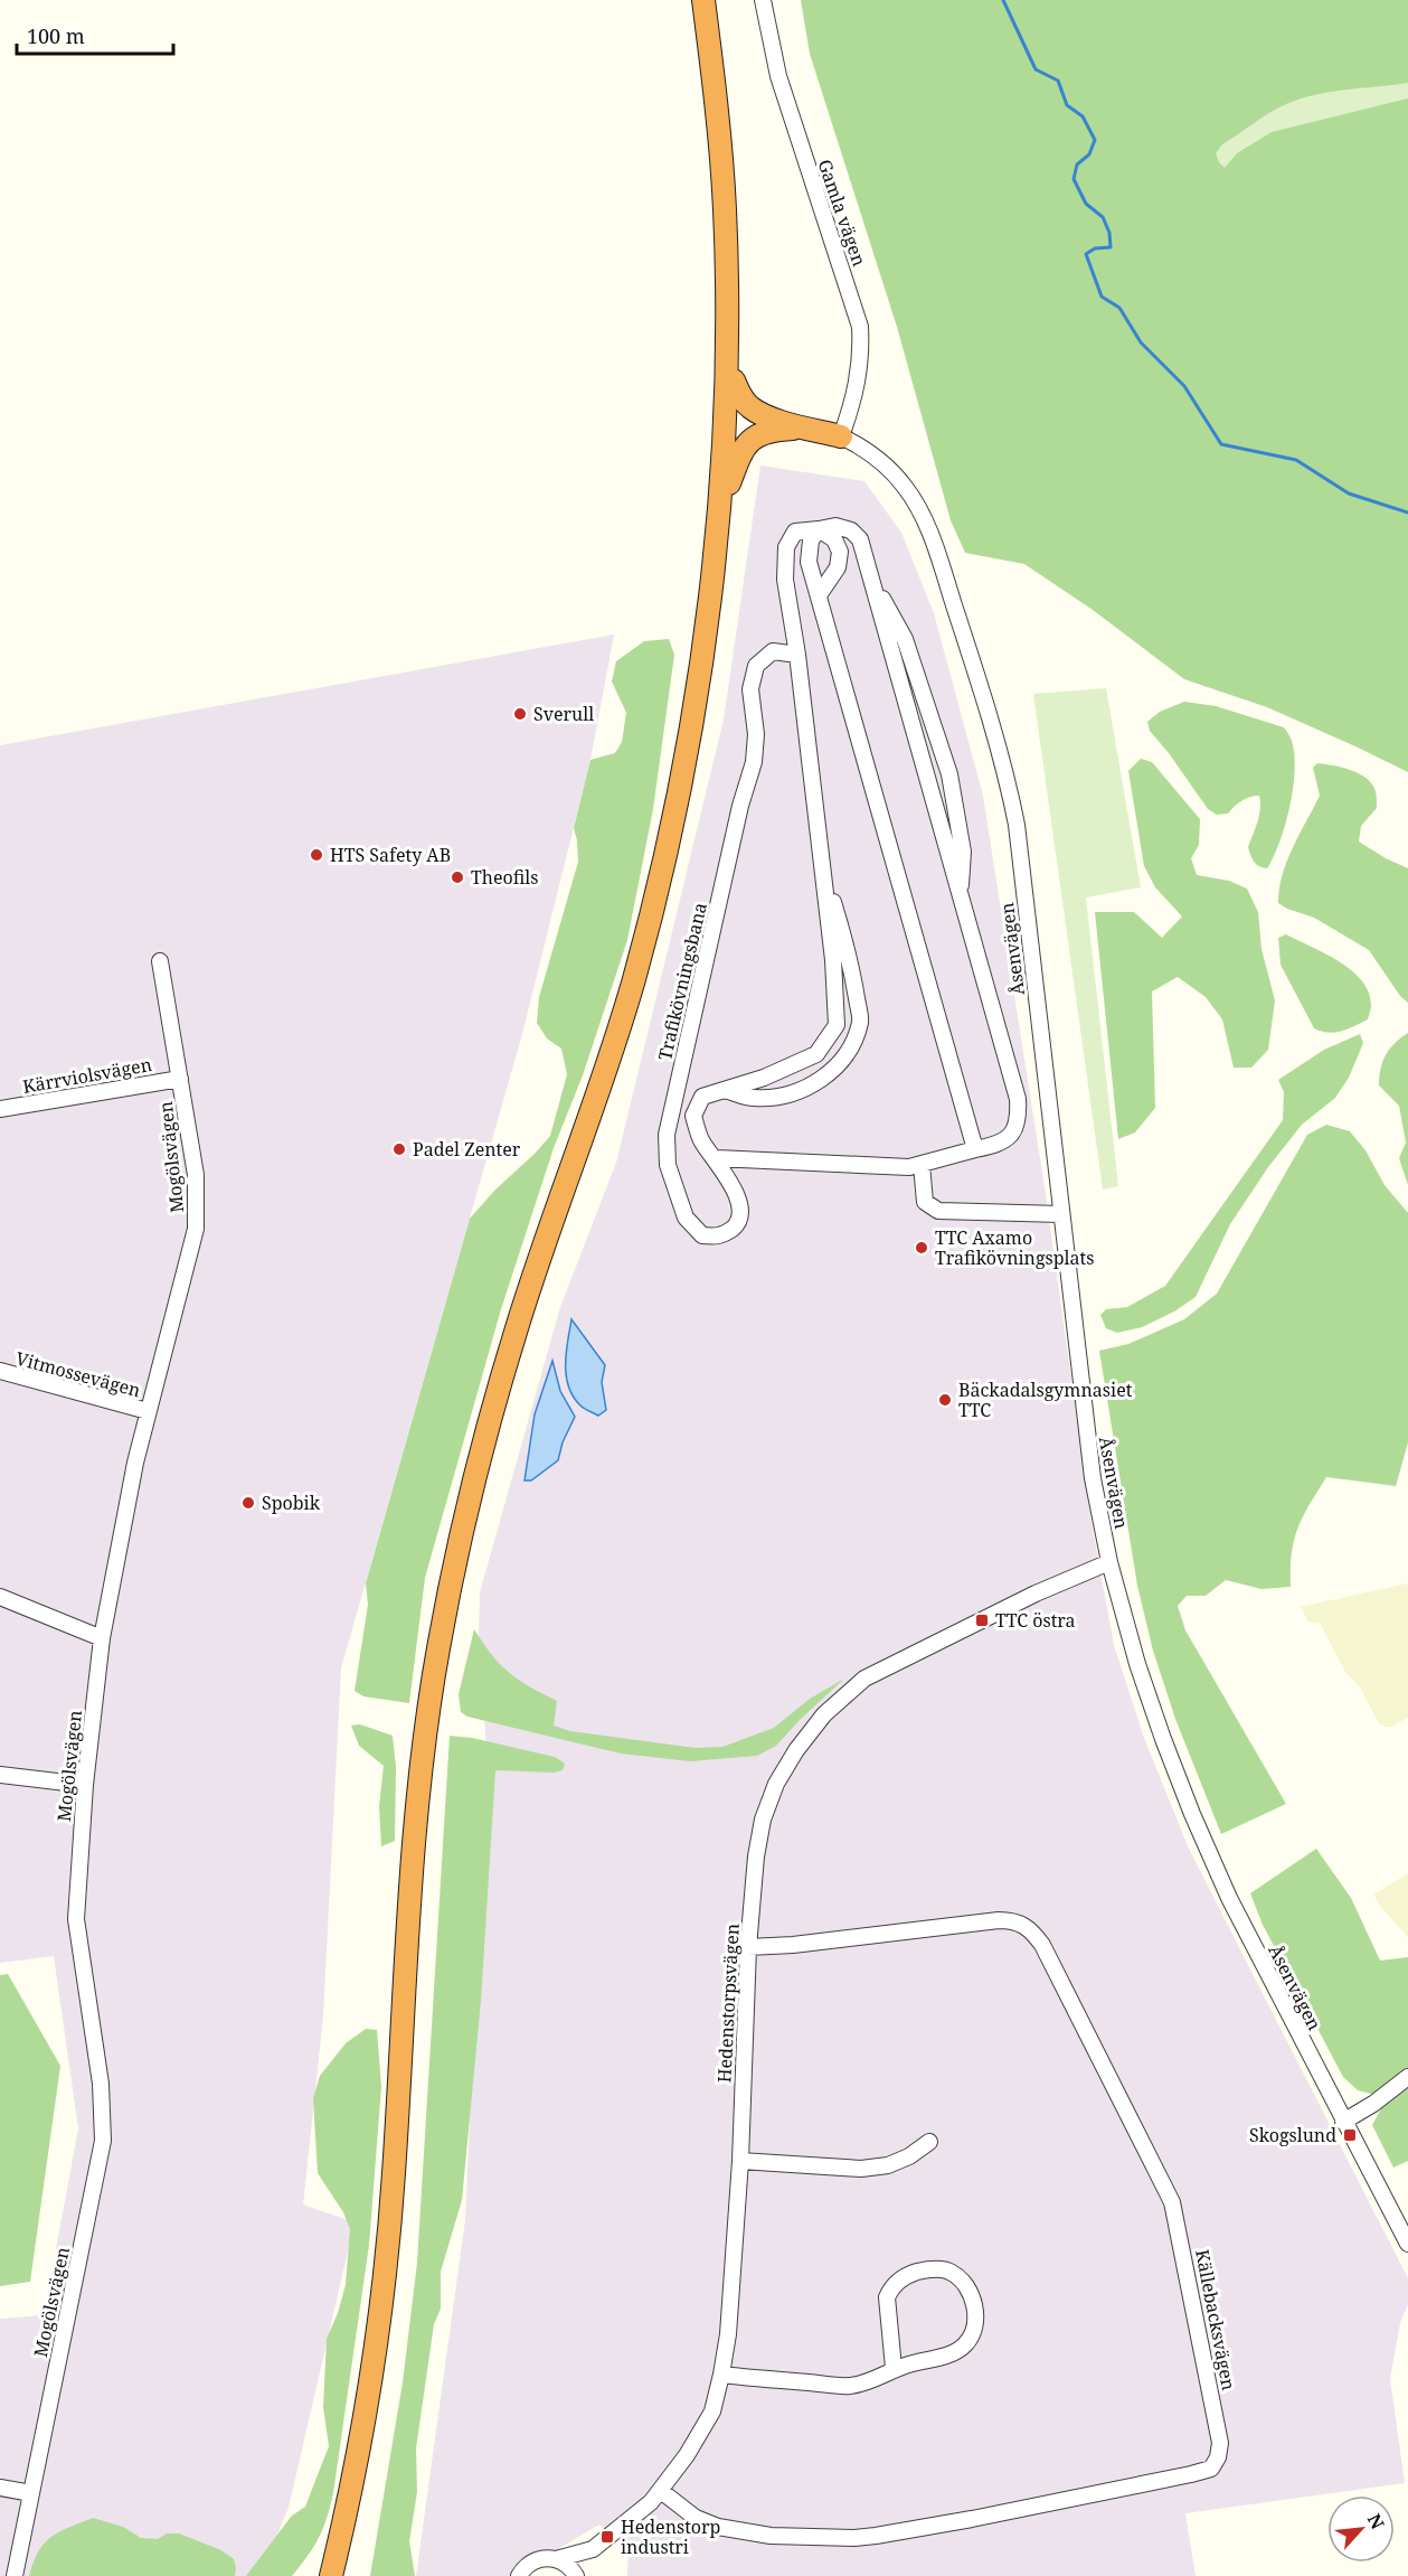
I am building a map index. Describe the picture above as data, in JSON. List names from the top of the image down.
{
  "streets": {
    "street": [
      "Gamla vägen",
      "Åsenvägen",
      "Trafikövningsbana",
      "Kärrviolsvägen",
      "Mogölsvägen",
      "Vitmossevägen",
      "Hedenstorpsvägen",
      "Källebacksvägen"
    ]
  },
  "crossings": [
    ["Gamla vägen", "Åsenvägen"],
    ["Åsenvägen", "Hedenstorpsvägen"],
    ["Kärrviolsvägen", "Mogölsvägen"],
    ["Mogölsvägen", "Vitmossevägen"],
    ["Hedenstorpsvägen", "Källebacksvägen"]
  ],
  "places": {
    "other": [
      "Sverull",
      "HTS Safety AB",
      "Theofils",
      "Padel Zenter",
      "TTC Axamo Trafikövningsplats",
      "Bäckadalsgymnasiet TTC",
      "Spobik"
    ],
    "transit": ["TTC östra", "Skogslund", "Hedenstorp industri"]
  },
  "scale_bar": "100 m",
  "north": "top right"
}
